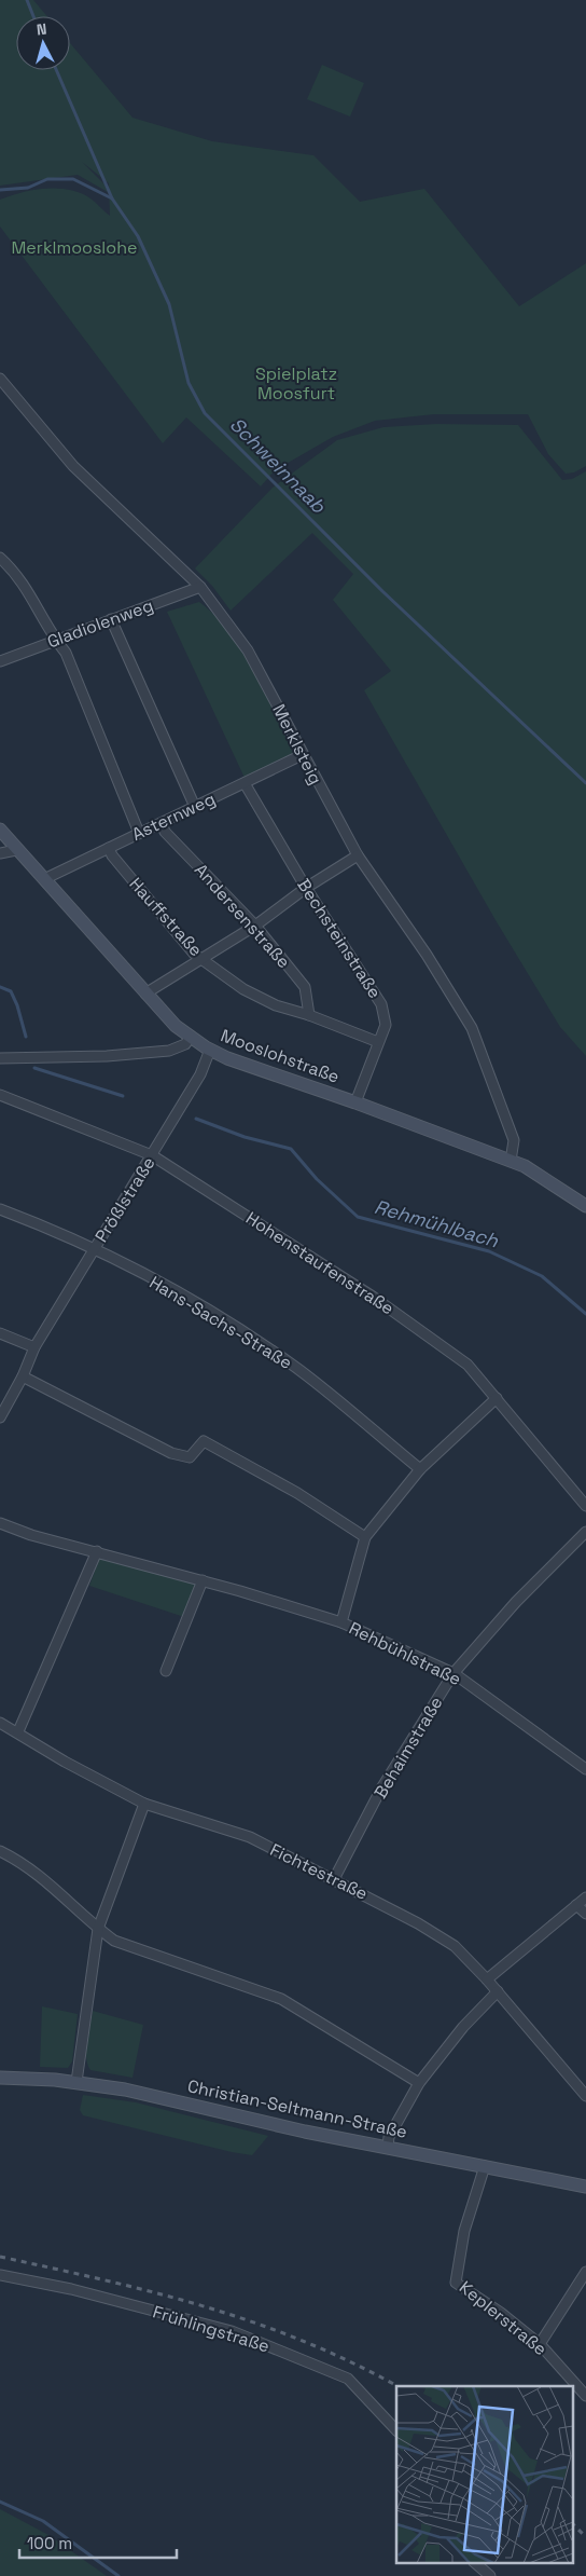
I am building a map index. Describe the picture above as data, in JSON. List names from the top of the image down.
{
  "streets": {
    "street": [
      "Gladiolenweg",
      "Merklsteig",
      "Asternweg",
      "Andersenstraße",
      "Hauffstraße",
      "Bechsteinstraße",
      "Mooslohstraße",
      "Prößlstraße",
      "Hohenstaufenstraße",
      "Hans-Sachs-Straße",
      "Rehbühlstraße",
      "Behaimstraße",
      "Fichtestraße",
      "Christian-Seltmann-Straße",
      "Keplerstraße",
      "Frühlingstraße"
    ]
  },
  "crossings": [
    ["Gladiolenweg", "Merklsteig"],
    ["Merklsteig", "Asternweg"],
    ["Merklsteig", "Mooslohstraße"],
    ["Asternweg", "Andersenstraße"],
    ["Asternweg", "Hauffstraße"],
    ["Asternweg", "Bechsteinstraße"],
    ["Asternweg", "Mooslohstraße"],
    ["Andersenstraße", "Hauffstraße"],
    ["Hauffstraße", "Bechsteinstraße"],
    ["Bechsteinstraße", "Mooslohstraße"],
    ["Mooslohstraße", "Prößlstraße"],
    ["Prößlstraße", "Hohenstaufenstraße"],
    ["Prößlstraße", "Hans-Sachs-Straße"],
    ["Rehbühlstraße", "Behaimstraße"],
    ["Behaimstraße", "Fichtestraße"],
    ["Christian-Seltmann-Straße", "Keplerstraße"]
  ],
  "water": ["Schweinnaab", "Rehmühlbach"],
  "parks": ["Merklmooslohe", "Spielplatz Moosfurt"],
  "scale_bar": "100 m",
  "north": "top"
}
